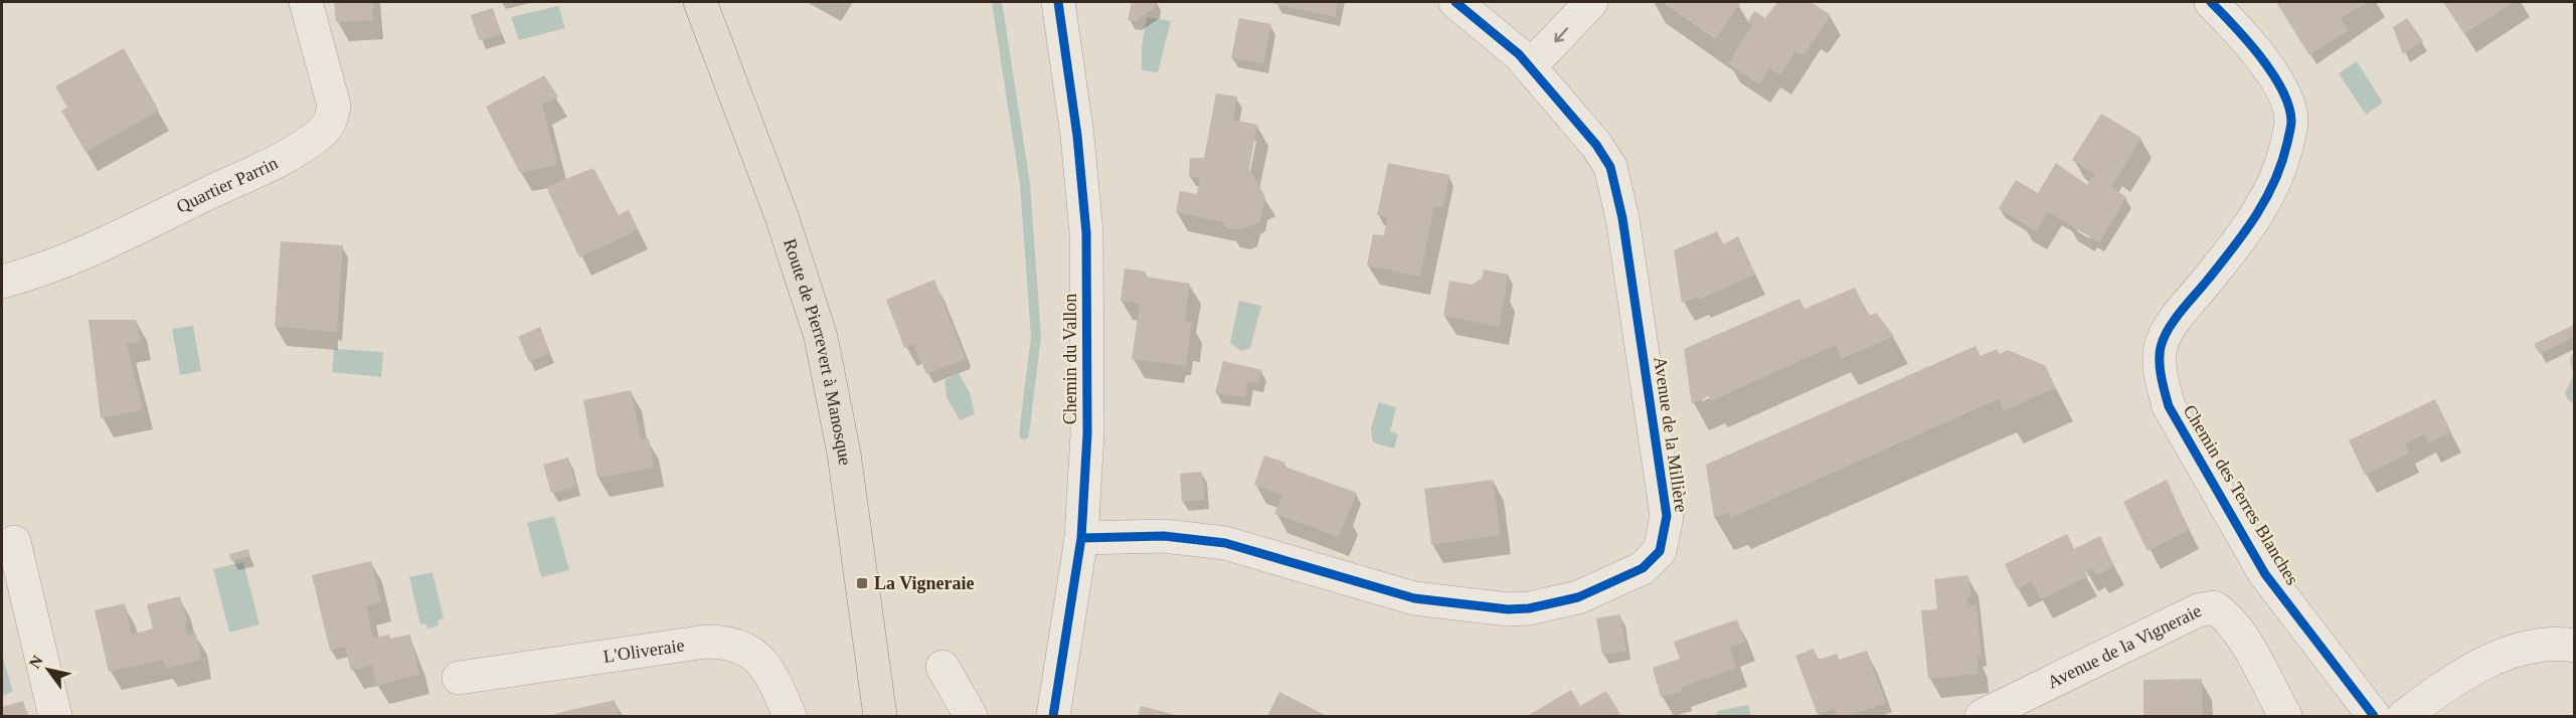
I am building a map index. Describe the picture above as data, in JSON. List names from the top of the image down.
{
  "streets": {
    "main road": ["Route de Pierrevert à Manosque"],
    "street": [
      "Quartier Parrin",
      "Chemin du Vallon",
      "Avenue de la Millière",
      "Chemin des Terres Blanches",
      "Avenue de la Vigneraie",
      "L'Oliveraie"
    ]
  },
  "crossings": [
    ["Chemin du Vallon", "Avenue de la Millière"]
  ],
  "places": {
    "transit": ["La Vigneraie"]
  },
  "north": "top left"
}
